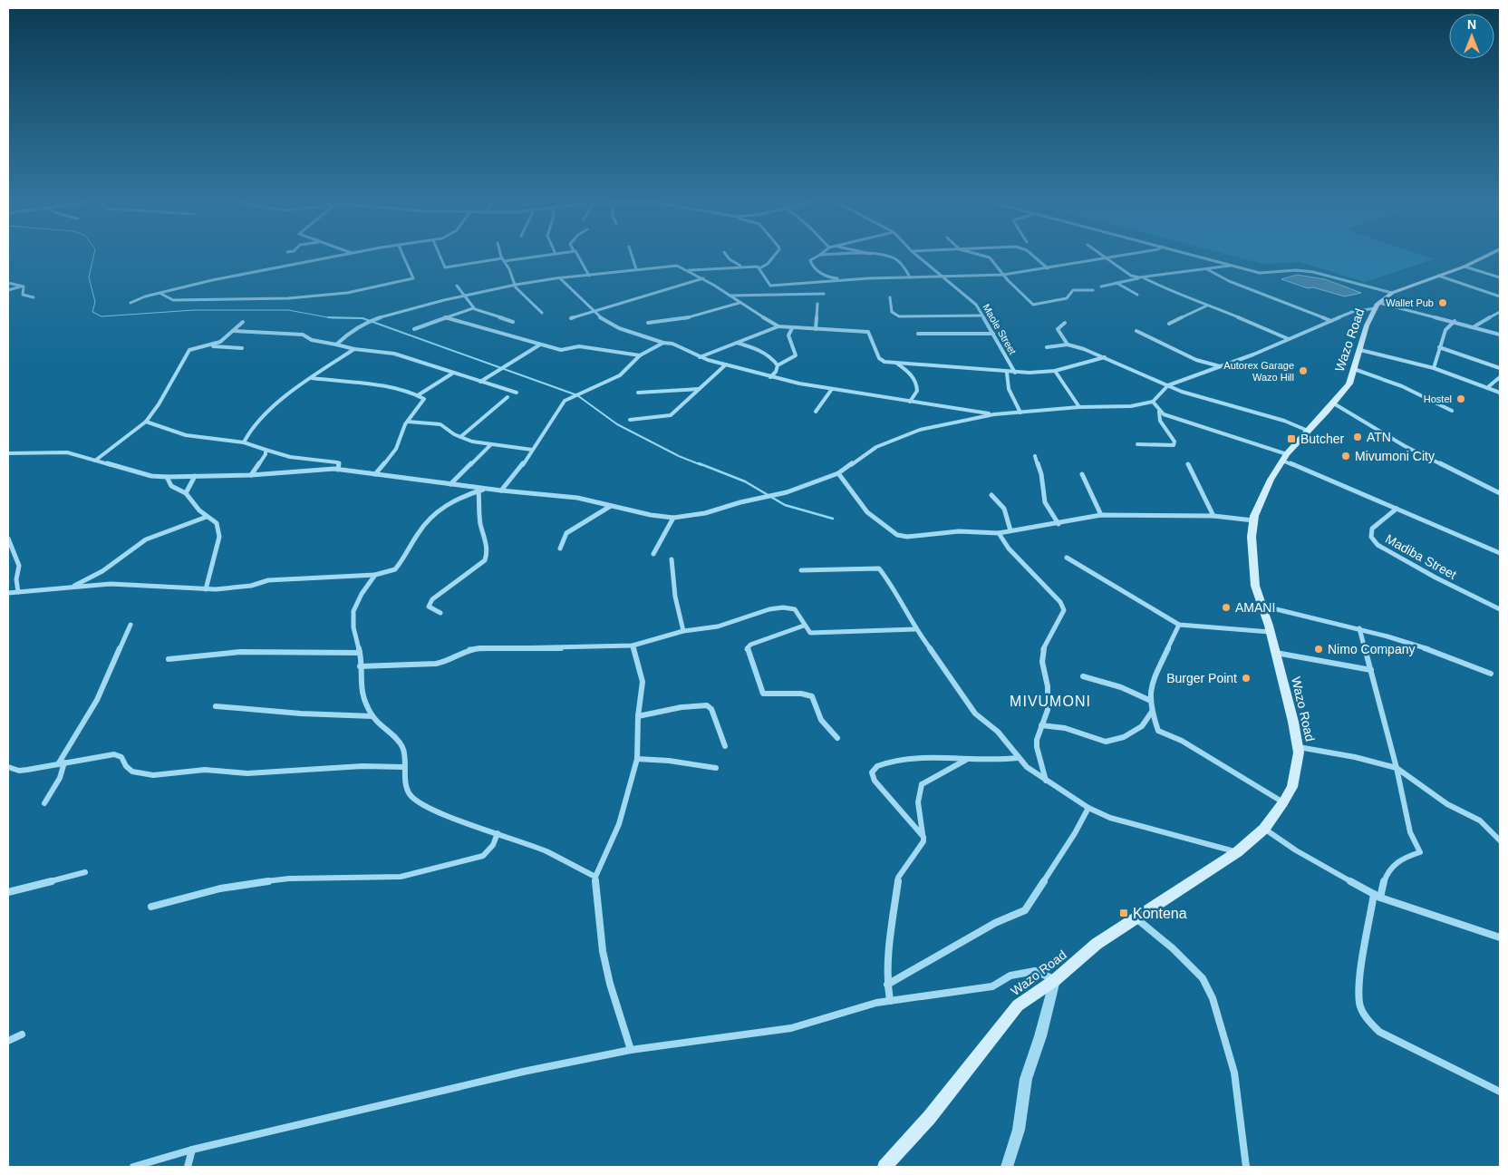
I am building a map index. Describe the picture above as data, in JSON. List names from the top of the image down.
{
  "streets": {
    "main road": ["Wazo Road"],
    "street": ["Maole Street", "Madiba Street"]
  },
  "districts": ["MIVUMONI"],
  "places": {
    "other": [
      "Wallet Pub",
      "Autorex Garage Wazo Hill",
      "Hostel",
      "ATN",
      "Mivumoni City",
      "AMANI",
      "Nimo Company",
      "Burger Point"
    ],
    "transit": ["Butcher", "Kontena"]
  },
  "north": "top"
}
